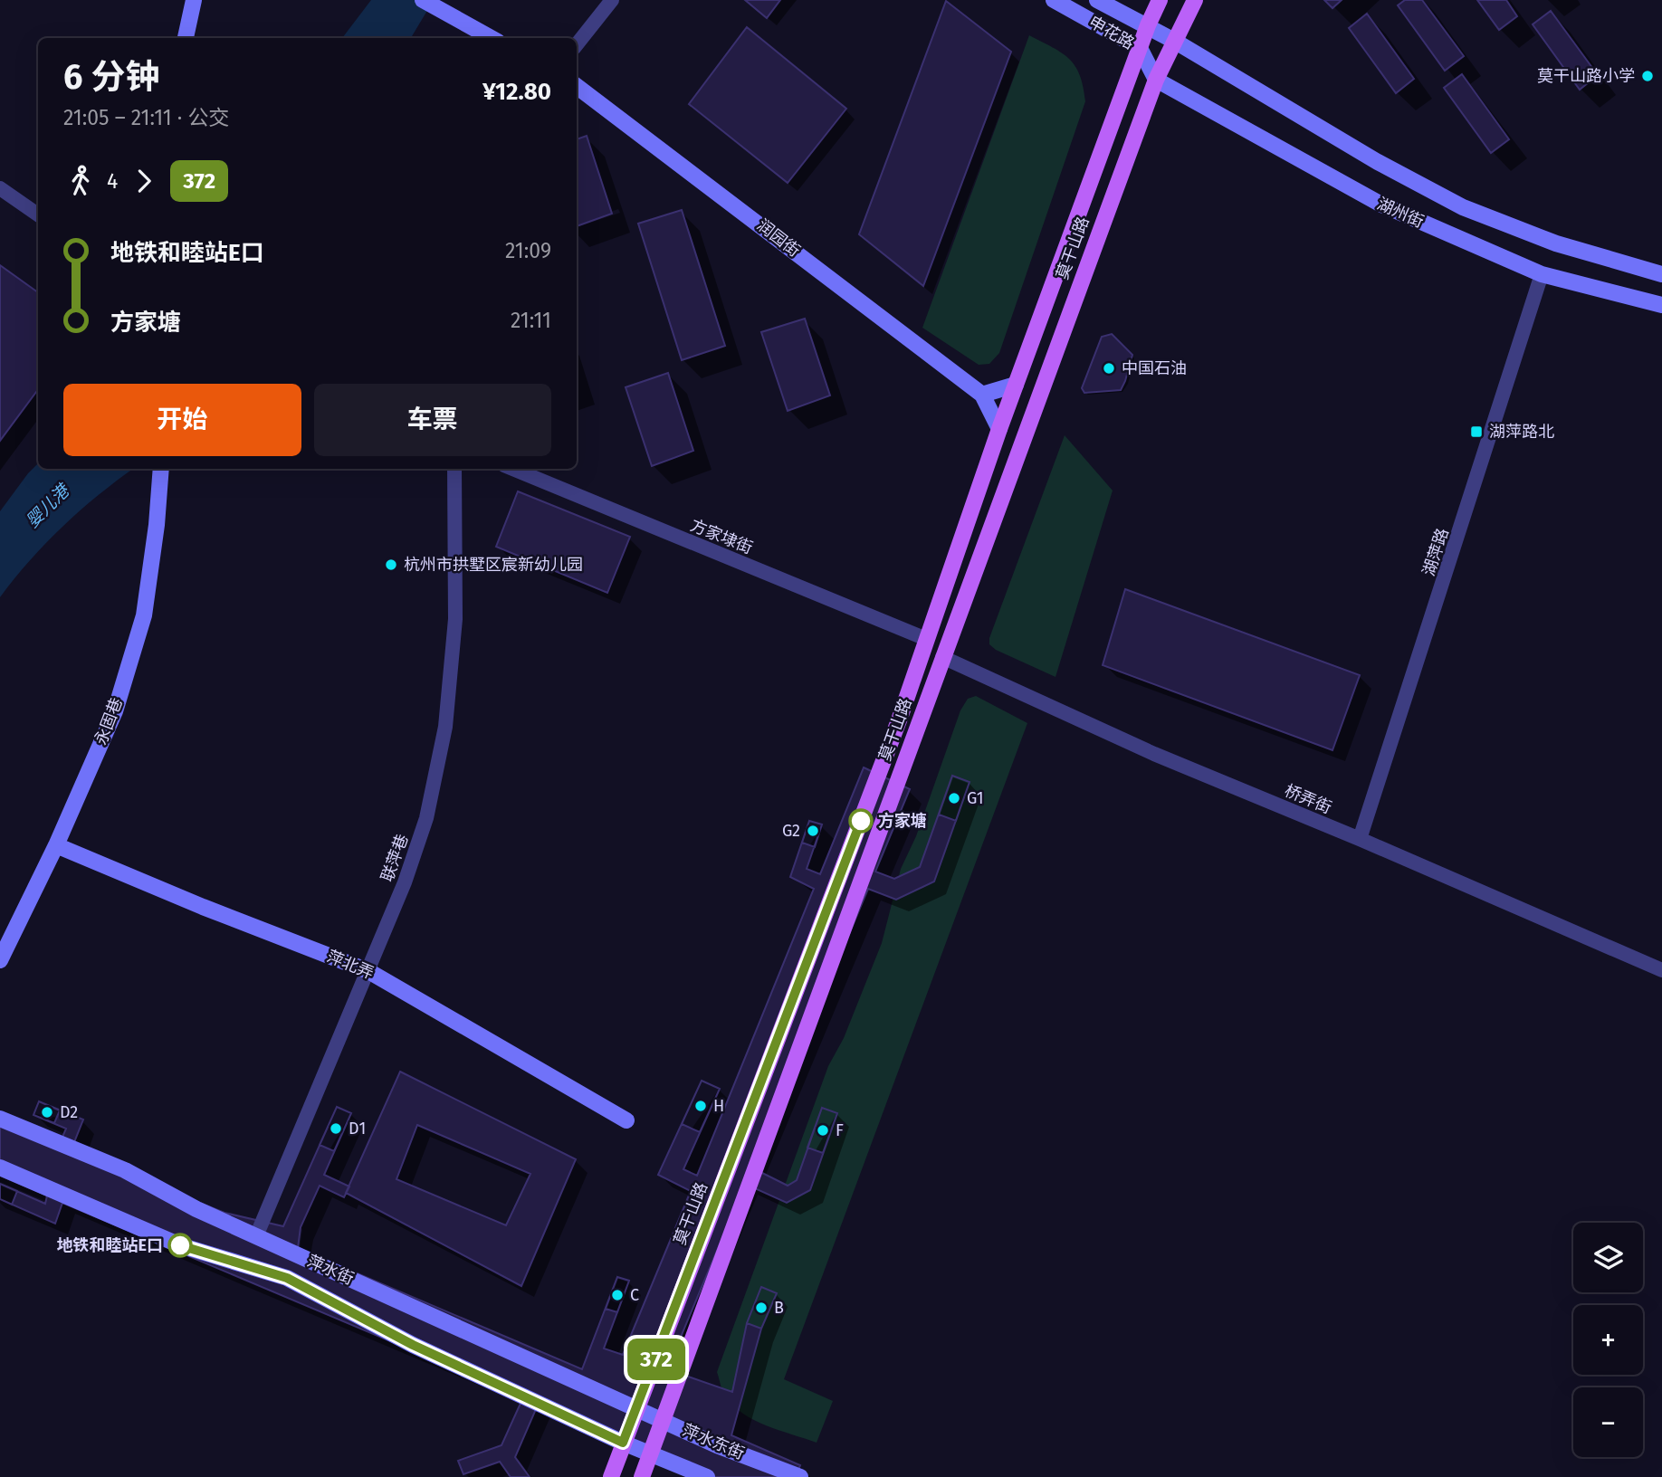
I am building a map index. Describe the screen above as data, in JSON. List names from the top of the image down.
{
  "streets": {
    "main road": [
      "申花路",
      "湖州街",
      "润园街",
      "莫干山路",
      "永固巷",
      "萍北弄",
      "萍水街",
      "萍水东街"
    ],
    "street": [
      "方家埭街",
      "湖萍路",
      "桥弄街",
      "联萍巷"
    ]
  },
  "crossings": [
    ["申花路", "湖州街"],
    ["申花路", "莫干山路"],
    ["湖州街", "莫干山路"],
    ["湖州街", "湖萍路"],
    ["润园街", "莫干山路"],
    ["莫干山路", "方家埭街"],
    ["莫干山路", "桥弄街"],
    ["莫干山路", "萍水街"],
    ["莫干山路", "萍水东街"],
    ["湖萍路", "桥弄街"],
    ["永固巷", "萍北弄"],
    ["联萍巷", "萍北弄"],
    ["联萍巷", "萍水街"],
    ["萍水街", "萍水东街"]
  ],
  "water": ["婴儿港"],
  "places": {
    "other": [
      "莫干山路小学",
      "中国石油",
      "杭州市拱墅区宸新幼儿园",
      "G1",
      "方家塘",
      "G2",
      "H",
      "D2",
      "D1",
      "F",
      "地铁和睦站E口",
      "C",
      "B"
    ],
    "transit": ["湖萍路北"]
  },
  "lines": ["bus line 372"],
  "page": {
    "on_map": "372",
    "heading": ["6 分钟", "21:05 – 21:11 · 公交", "¥12.80"],
    "legs": ["4", "372"],
    "list": [
      {
        "name": "地铁和睦站E口",
        "value": "21:09"
      },
      {
        "name": "方家塘",
        "value": "21:11"
      }
    ],
    "buttons": ["开始", "车票"],
    "map_buttons": ["+", "−"]
  }
}
